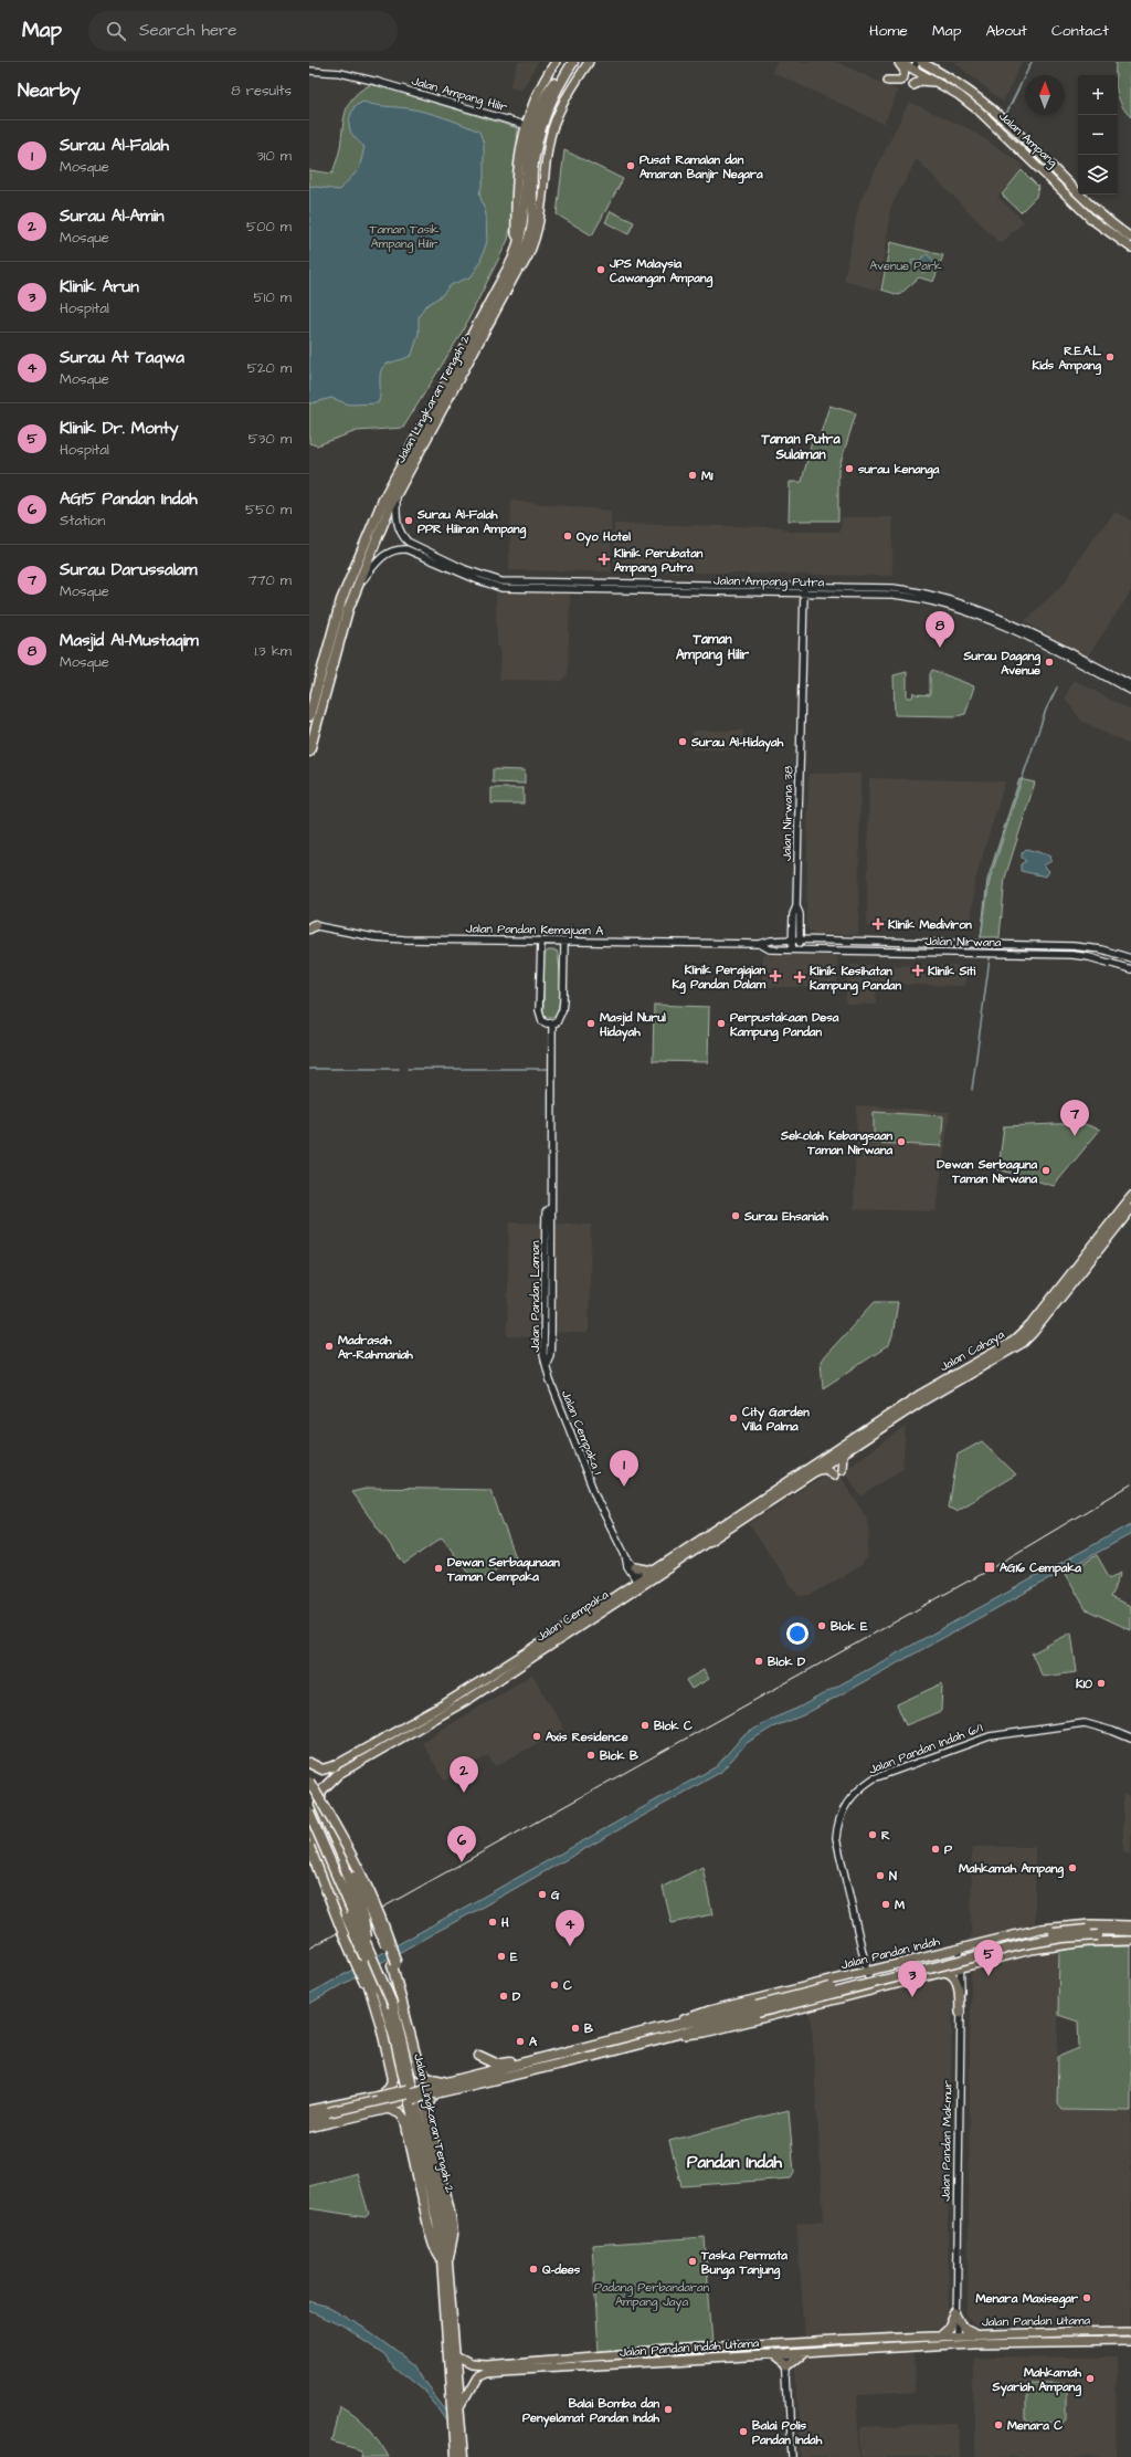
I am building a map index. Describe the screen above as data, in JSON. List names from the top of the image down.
{
  "streets": {
    "highway": ["Jalan Lingkaran Tengah 2"],
    "main road": [
      "Jalan Ampang",
      "Jalan Cahaya",
      "Jalan Cempaka",
      "Jalan Pandan Indah",
      "Jalan Pandan Utama",
      "Jalan Pandan Indah Utama"
    ],
    "street": [
      "Jalan Ampang Hilir",
      "Jalan Ampang Putra",
      "Jalan Nirwana 38",
      "Jalan Pandan Kemajuan A",
      "Jalan Nirwana",
      "Jalan Pandan Laman",
      "Jalan Cempaka 1",
      "Jalan Pandan Indah 6/1",
      "Jalan Pandan Makmur"
    ]
  },
  "crossings": [
    ["Jalan Lingkaran Tengah 2", "Jalan Ampang Putra"],
    ["Jalan Lingkaran Tengah 2", "Jalan Pandan Indah Utama"],
    ["Jalan Ampang Putra", "Jalan Nirwana 38"],
    ["Jalan Nirwana 38", "Jalan Pandan Kemajuan A"],
    ["Jalan Nirwana 38", "Jalan Nirwana"],
    ["Jalan Pandan Kemajuan A", "Jalan Nirwana"],
    ["Jalan Pandan Kemajuan A", "Jalan Pandan Laman"],
    ["Jalan Pandan Laman", "Jalan Cempaka 1"],
    ["Jalan Cahaya", "Jalan Cempaka"],
    ["Jalan Cempaka 1", "Jalan Cempaka"],
    ["Jalan Pandan Indah 6/1", "Jalan Pandan Indah"],
    ["Jalan Pandan Indah", "Jalan Pandan Makmur"],
    ["Jalan Pandan Makmur", "Jalan Pandan Utama"],
    ["Jalan Pandan Utama", "Jalan Pandan Indah Utama"]
  ],
  "districts": ["Taman Putra Sulaiman", "Taman Ampang Hilir", "Pandan Indah"],
  "parks": ["Taman Tasik Ampang Hilir", "Avenue Park", "Padang Perbandaran Ampang Jaya"],
  "places": {
    "other": [
      "Pusat Ramalan dan Amaran Banjir Negara",
      "JPS Malaysia Cawangan Ampang",
      "R.E.A.L Kids Ampang",
      "surau kenanga",
      "M1",
      "Surau Al-Falah PPR Hiliran Ampang",
      "Oyo Hotel",
      "Surau Dagang Avenue",
      "Surau Al-Hidayah",
      "Masjid Nurul Hidayah",
      "Perpustakaan Desa Kampung Pandan",
      "Sekolah Kebangsaan Taman Nirwana",
      "Dewan Serbaguna Taman Nirwana",
      "Surau Ehsaniah",
      "Madrasah Ar-Rahmaniah",
      "City Garden Villa Palma",
      "Dewan Serbagunaan Taman Cempaka",
      "Blok E",
      "Blok D",
      "K10",
      "Blok C",
      "Axis Residence",
      "Blok B",
      "R",
      "P",
      "Mahkamah Ampang",
      "N",
      "G",
      "M",
      "H",
      "E",
      "C",
      "D",
      "B",
      "A",
      "Taska Permata Bunga Tanjung",
      "Q-dees",
      "Menara Maxisegar",
      "Mahkamah Syariah Ampang",
      "Balai Bomba dan Penyelamat Pandan Indah",
      "Menara C",
      "Balai Polis Pandan Indah"
    ],
    "health": [
      "Klinik Perubatan Ampang Putra",
      "Klinik Mediviron",
      "Klinik Siti",
      "Klinik Pergigian Kg Pandan Dalam",
      "Klinik Kesihatan Kampung Pandan"
    ],
    "transit": ["AG16 Cempaka"]
  },
  "north": "top",
  "page": {
    "header": "Map",
    "search": "Search here",
    "nav": [
      "Home",
      "Map",
      "About",
      "Contact"
    ],
    "heading": ["Nearby", "8 results"],
    "map_buttons": ["+", "−"],
    "list": [
      {
        "mark": "1",
        "name": "Surau Al-Falah",
        "note": "Mosque",
        "value": "310 m"
      },
      {
        "mark": "2",
        "name": "Surau Al-Amin",
        "note": "Mosque",
        "value": "500 m"
      },
      {
        "mark": "3",
        "name": "Klinik Arun",
        "note": "Hospital",
        "value": "510 m"
      },
      {
        "mark": "4",
        "name": "Surau At Taqwa",
        "note": "Mosque",
        "value": "520 m"
      },
      {
        "mark": "5",
        "name": "Klinik Dr. Monty",
        "note": "Hospital",
        "value": "530 m"
      },
      {
        "mark": "6",
        "name": "AG15 Pandan Indah",
        "note": "Station",
        "value": "550 m"
      },
      {
        "mark": "7",
        "name": "Surau Darussalam",
        "note": "Mosque",
        "value": "770 m"
      },
      {
        "mark": "8",
        "name": "Masjid Al-Mustaqim",
        "note": "Mosque",
        "value": "1.3 km"
      }
    ],
    "pins": [
      "8",
      "7",
      "1",
      "2",
      "6",
      "4",
      "5",
      "3"
    ]
  }
}
